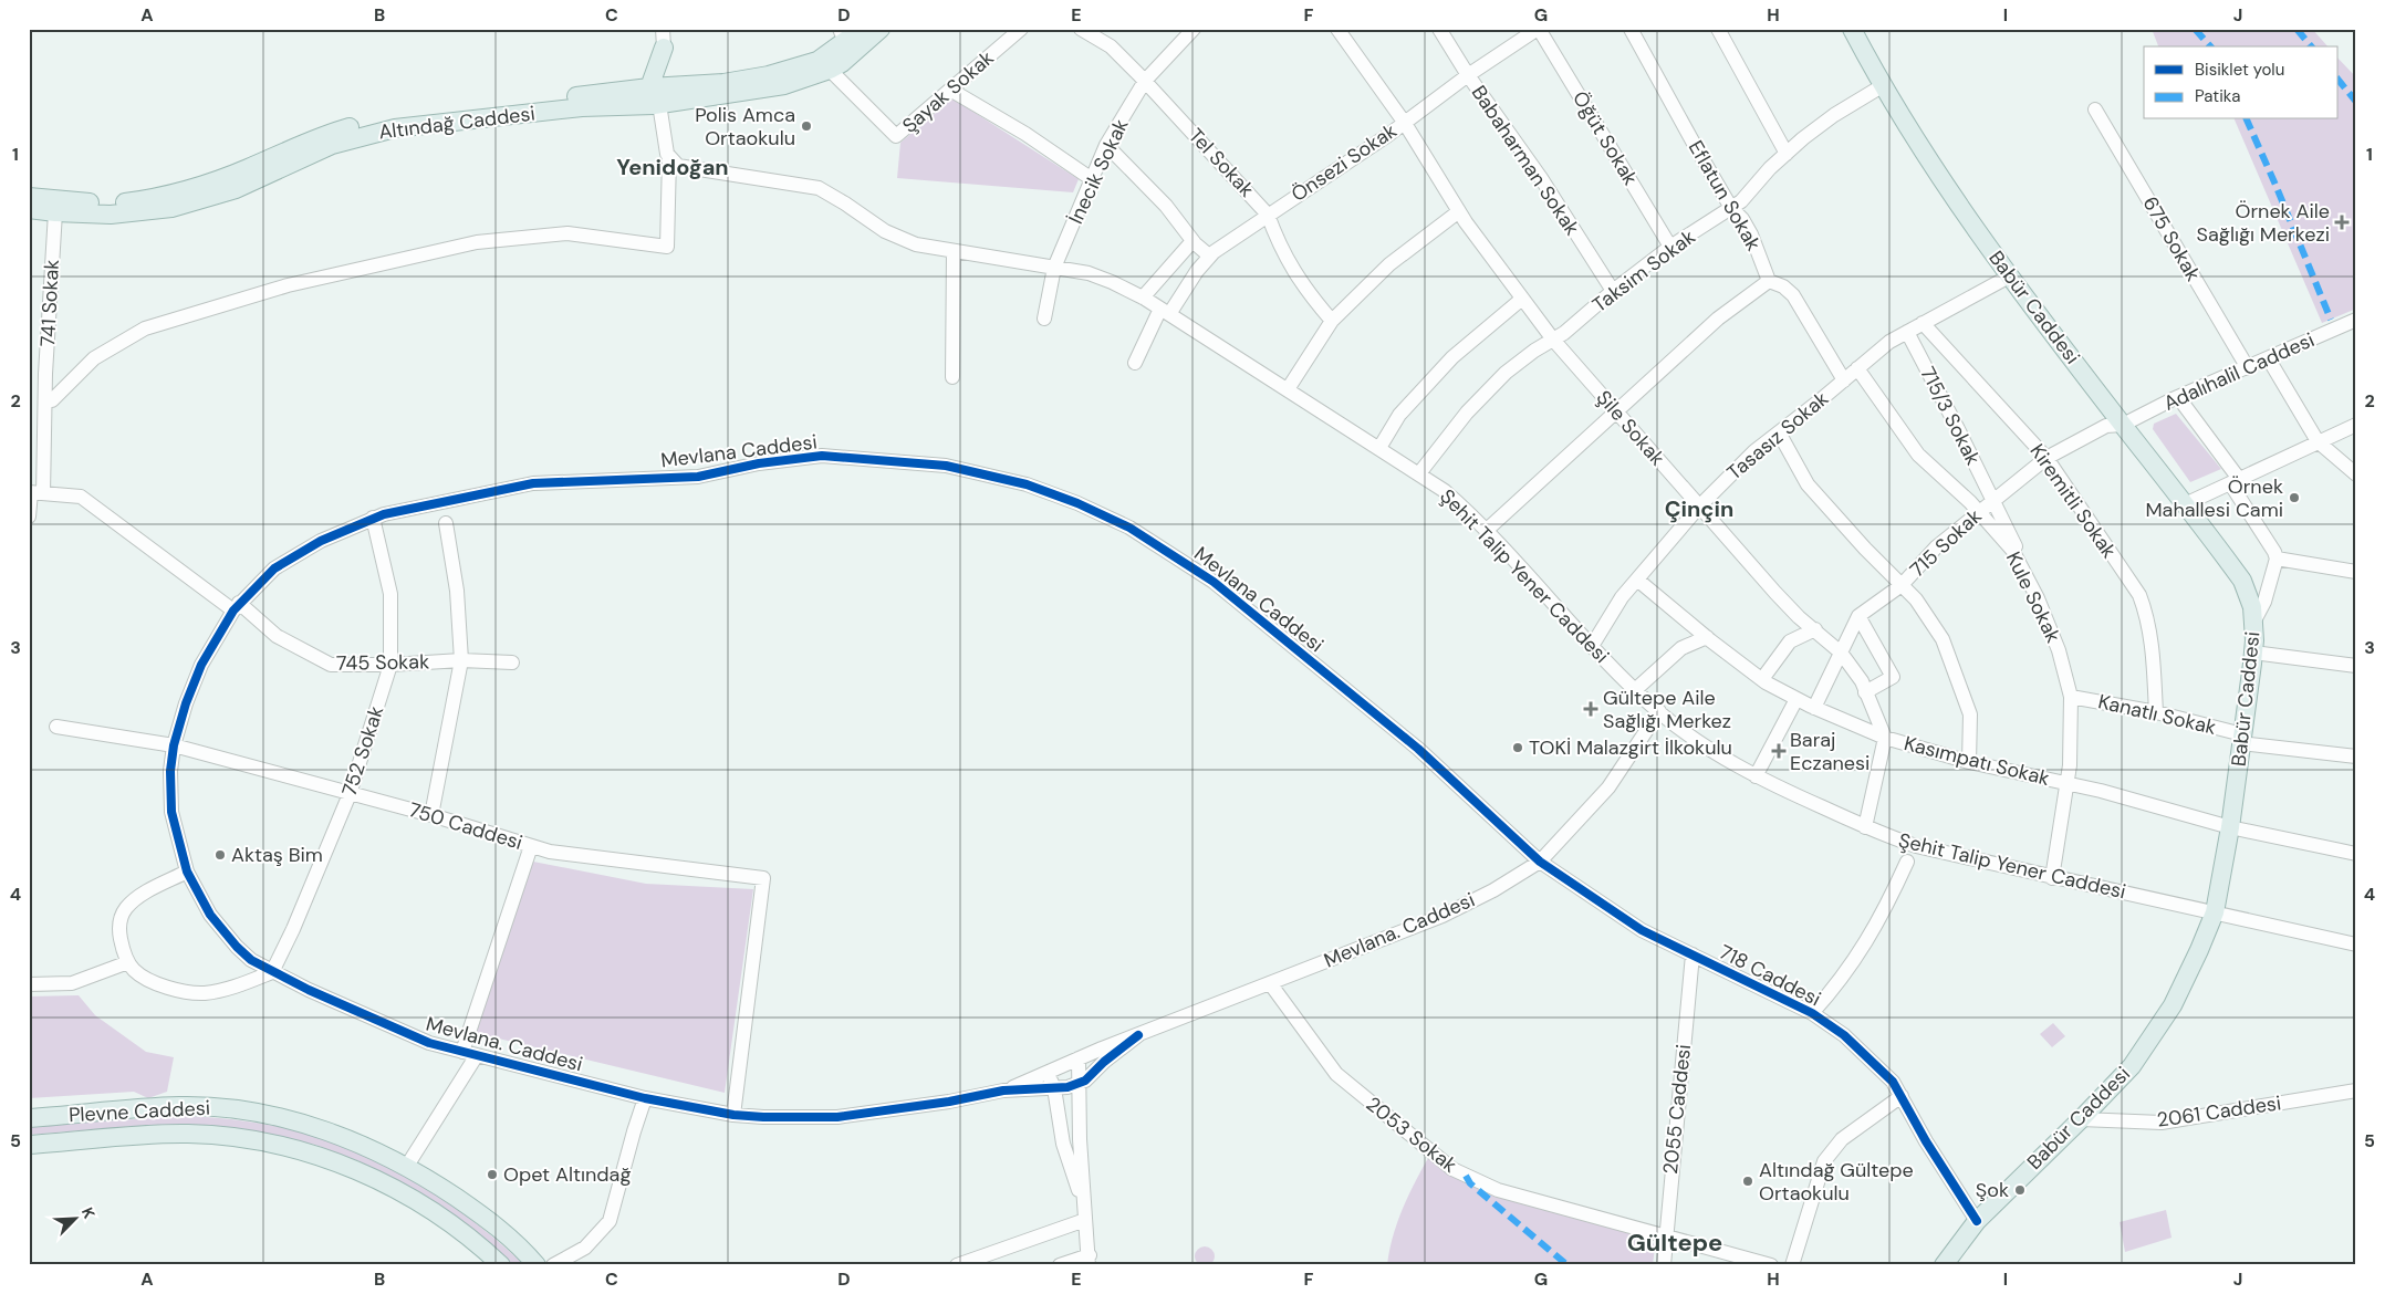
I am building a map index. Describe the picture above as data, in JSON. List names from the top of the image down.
{
  "streets": {
    "main road": ["Altındağ Caddesi", "Babür Caddesi", "Plevne Caddesi"],
    "street": [
      "Şayak Sokak",
      "Öğüt Sokak",
      "Babaharman Sokak",
      "Tel Sokak",
      "Önsezi Sokak",
      "İnecik Sokak",
      "Eflatun Sokak",
      "675 Sokak",
      "Taksim Sokak",
      "741 Sokak",
      "Adalıhalil Caddesi",
      "715/3 Sokak",
      "Şile Sokak",
      "Tasasız Sokak",
      "Mevlana Caddesi",
      "Kiremitli Sokak",
      "715 Sokak",
      "Şehit Talip Yener Caddesi",
      "Kule Sokak",
      "745 Sokak",
      "Kanatlı Sokak",
      "752 Sokak",
      "Kasımpatı Sokak",
      "750 Caddesi",
      "Mevlana. Caddesi",
      "718 Caddesi",
      "2055 Caddesi",
      "2061 Caddesi",
      "2053 Sokak"
    ]
  },
  "crossings": [
    ["Şayak Sokak", "Altındağ Caddesi"],
    ["Altındağ Caddesi", "741 Sokak"],
    ["Öğüt Sokak", "Önsezi Sokak"],
    ["Öğüt Sokak", "Taksim Sokak"],
    ["Babaharman Sokak", "Önsezi Sokak"],
    ["Babaharman Sokak", "Taksim Sokak"],
    ["Tel Sokak", "Önsezi Sokak"],
    ["Tel Sokak", "İnecik Sokak"],
    ["Önsezi Sokak", "Şile Sokak"],
    ["Önsezi Sokak", "Şehit Talip Yener Caddesi"],
    ["İnecik Sokak", "Şehit Talip Yener Caddesi"],
    ["Eflatun Sokak", "Taksim Sokak"],
    ["675 Sokak", "Adalıhalil Caddesi"],
    ["Taksim Sokak", "Babür Caddesi"],
    ["Taksim Sokak", "Şile Sokak"],
    ["Taksim Sokak", "Şehit Talip Yener Caddesi"],
    ["741 Sokak", "745 Sokak"],
    ["Babür Caddesi", "Adalıhalil Caddesi"],
    ["Babür Caddesi", "Tasasız Sokak"],
    ["Babür Caddesi", "715 Sokak"],
    ["Babür Caddesi", "Şehit Talip Yener Caddesi"],
    ["Babür Caddesi", "Kanatlı Sokak"],
    ["Babür Caddesi", "Kasımpatı Sokak"],
    ["Babür Caddesi", "718 Caddesi"],
    ["Babür Caddesi", "2061 Caddesi"],
    ["Adalıhalil Caddesi", "715 Sokak"],
    ["715/3 Sokak", "Tasasız Sokak"],
    ["715/3 Sokak", "715 Sokak"],
    ["715/3 Sokak", "Kule Sokak"],
    ["Şile Sokak", "Tasasız Sokak"],
    ["Şile Sokak", "715 Sokak"],
    ["Şile Sokak", "Kasımpatı Sokak"],
    ["Tasasız Sokak", "Kiremitli Sokak"],
    ["Tasasız Sokak", "Şehit Talip Yener Caddesi"],
    ["Tasasız Sokak", "Kule Sokak"],
    ["Tasasız Sokak", "Kasımpatı Sokak"],
    ["Mevlana Caddesi", "745 Sokak"],
    ["Mevlana Caddesi", "752 Sokak"],
    ["Mevlana Caddesi", "Mevlana. Caddesi"],
    ["Mevlana Caddesi", "718 Caddesi"],
    ["Kiremitli Sokak", "715 Sokak"],
    ["Kiremitli Sokak", "Kanatlı Sokak"],
    ["715 Sokak", "Kule Sokak"],
    ["715 Sokak", "Kasımpatı Sokak"],
    ["Şehit Talip Yener Caddesi", "Kule Sokak"],
    ["Şehit Talip Yener Caddesi", "Mevlana. Caddesi"],
    ["Kule Sokak", "Kanatlı Sokak"],
    ["Kule Sokak", "Kasımpatı Sokak"],
    ["745 Sokak", "752 Sokak"],
    ["745 Sokak", "Mevlana. Caddesi"],
    ["752 Sokak", "750 Caddesi"],
    ["752 Sokak", "Mevlana. Caddesi"],
    ["750 Caddesi", "Mevlana. Caddesi"],
    ["Mevlana. Caddesi", "718 Caddesi"],
    ["Mevlana. Caddesi", "2053 Sokak"],
    ["718 Caddesi", "2055 Caddesi"],
    ["2055 Caddesi", "2053 Sokak"]
  ],
  "districts": ["Yenidoğan", "Çinçin", "Gültepe"],
  "places": {
    "other": [
      "Polis Amca Ortaokulu",
      "Örnek Mahallesi Cami",
      "TOKİ Malazgirt İlkokulu",
      "Aktaş Bim",
      "Opet Altındağ",
      "Altındağ Gültepe Ortaokulu",
      "Şok"
    ],
    "health": ["Örnek Aile Sağlığı Merkezi", "Gültepe Aile Sağlığı Merkez", "Baraj Eczanesi"]
  },
  "legend": ["Bisiklet yolu", "Patika"],
  "north": "top right",
  "grid": {
    "columns": [
      "A",
      "B",
      "C",
      "D",
      "E",
      "F",
      "G",
      "H",
      "I",
      "J"
    ],
    "rows": [
      "1",
      "2",
      "3",
      "4",
      "5"
    ]
  }
}
